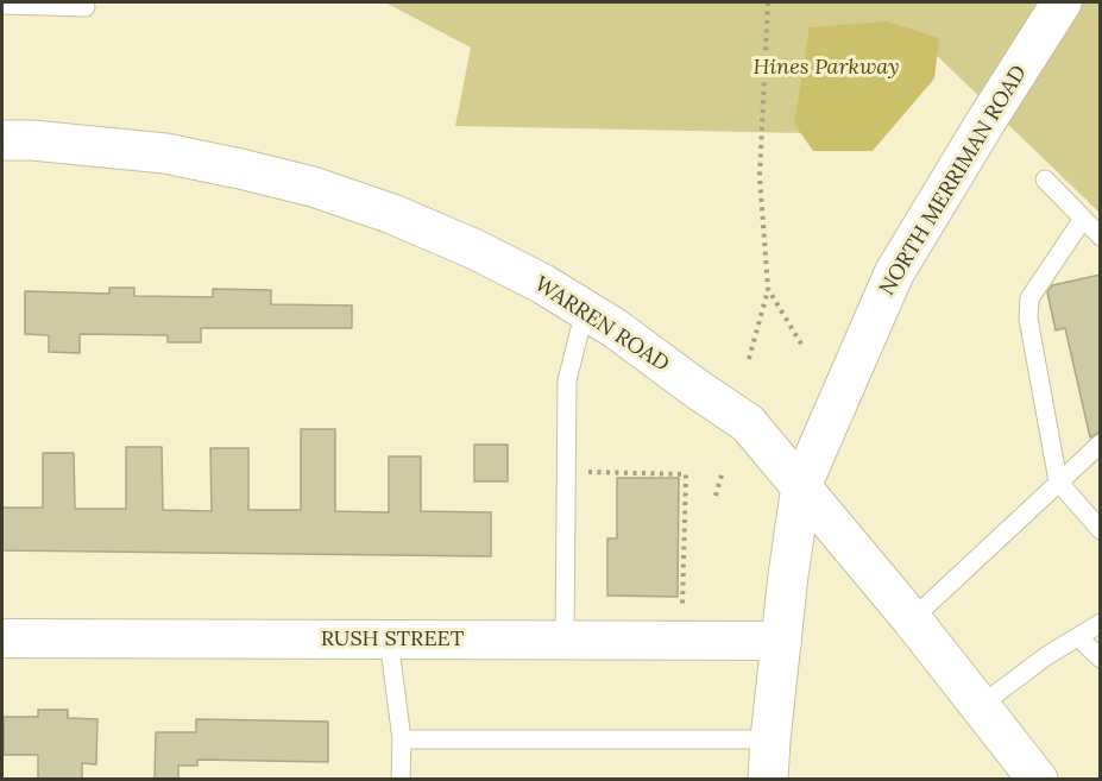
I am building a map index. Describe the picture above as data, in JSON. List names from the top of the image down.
{
  "streets": {
    "main road": ["NORTH MERRIMAN ROAD", "WARREN ROAD"],
    "street": ["RUSH STREET"]
  },
  "crossings": [
    ["NORTH MERRIMAN ROAD", "WARREN ROAD"],
    ["NORTH MERRIMAN ROAD", "RUSH STREET"]
  ],
  "parks": ["Hines Parkway"]
}
